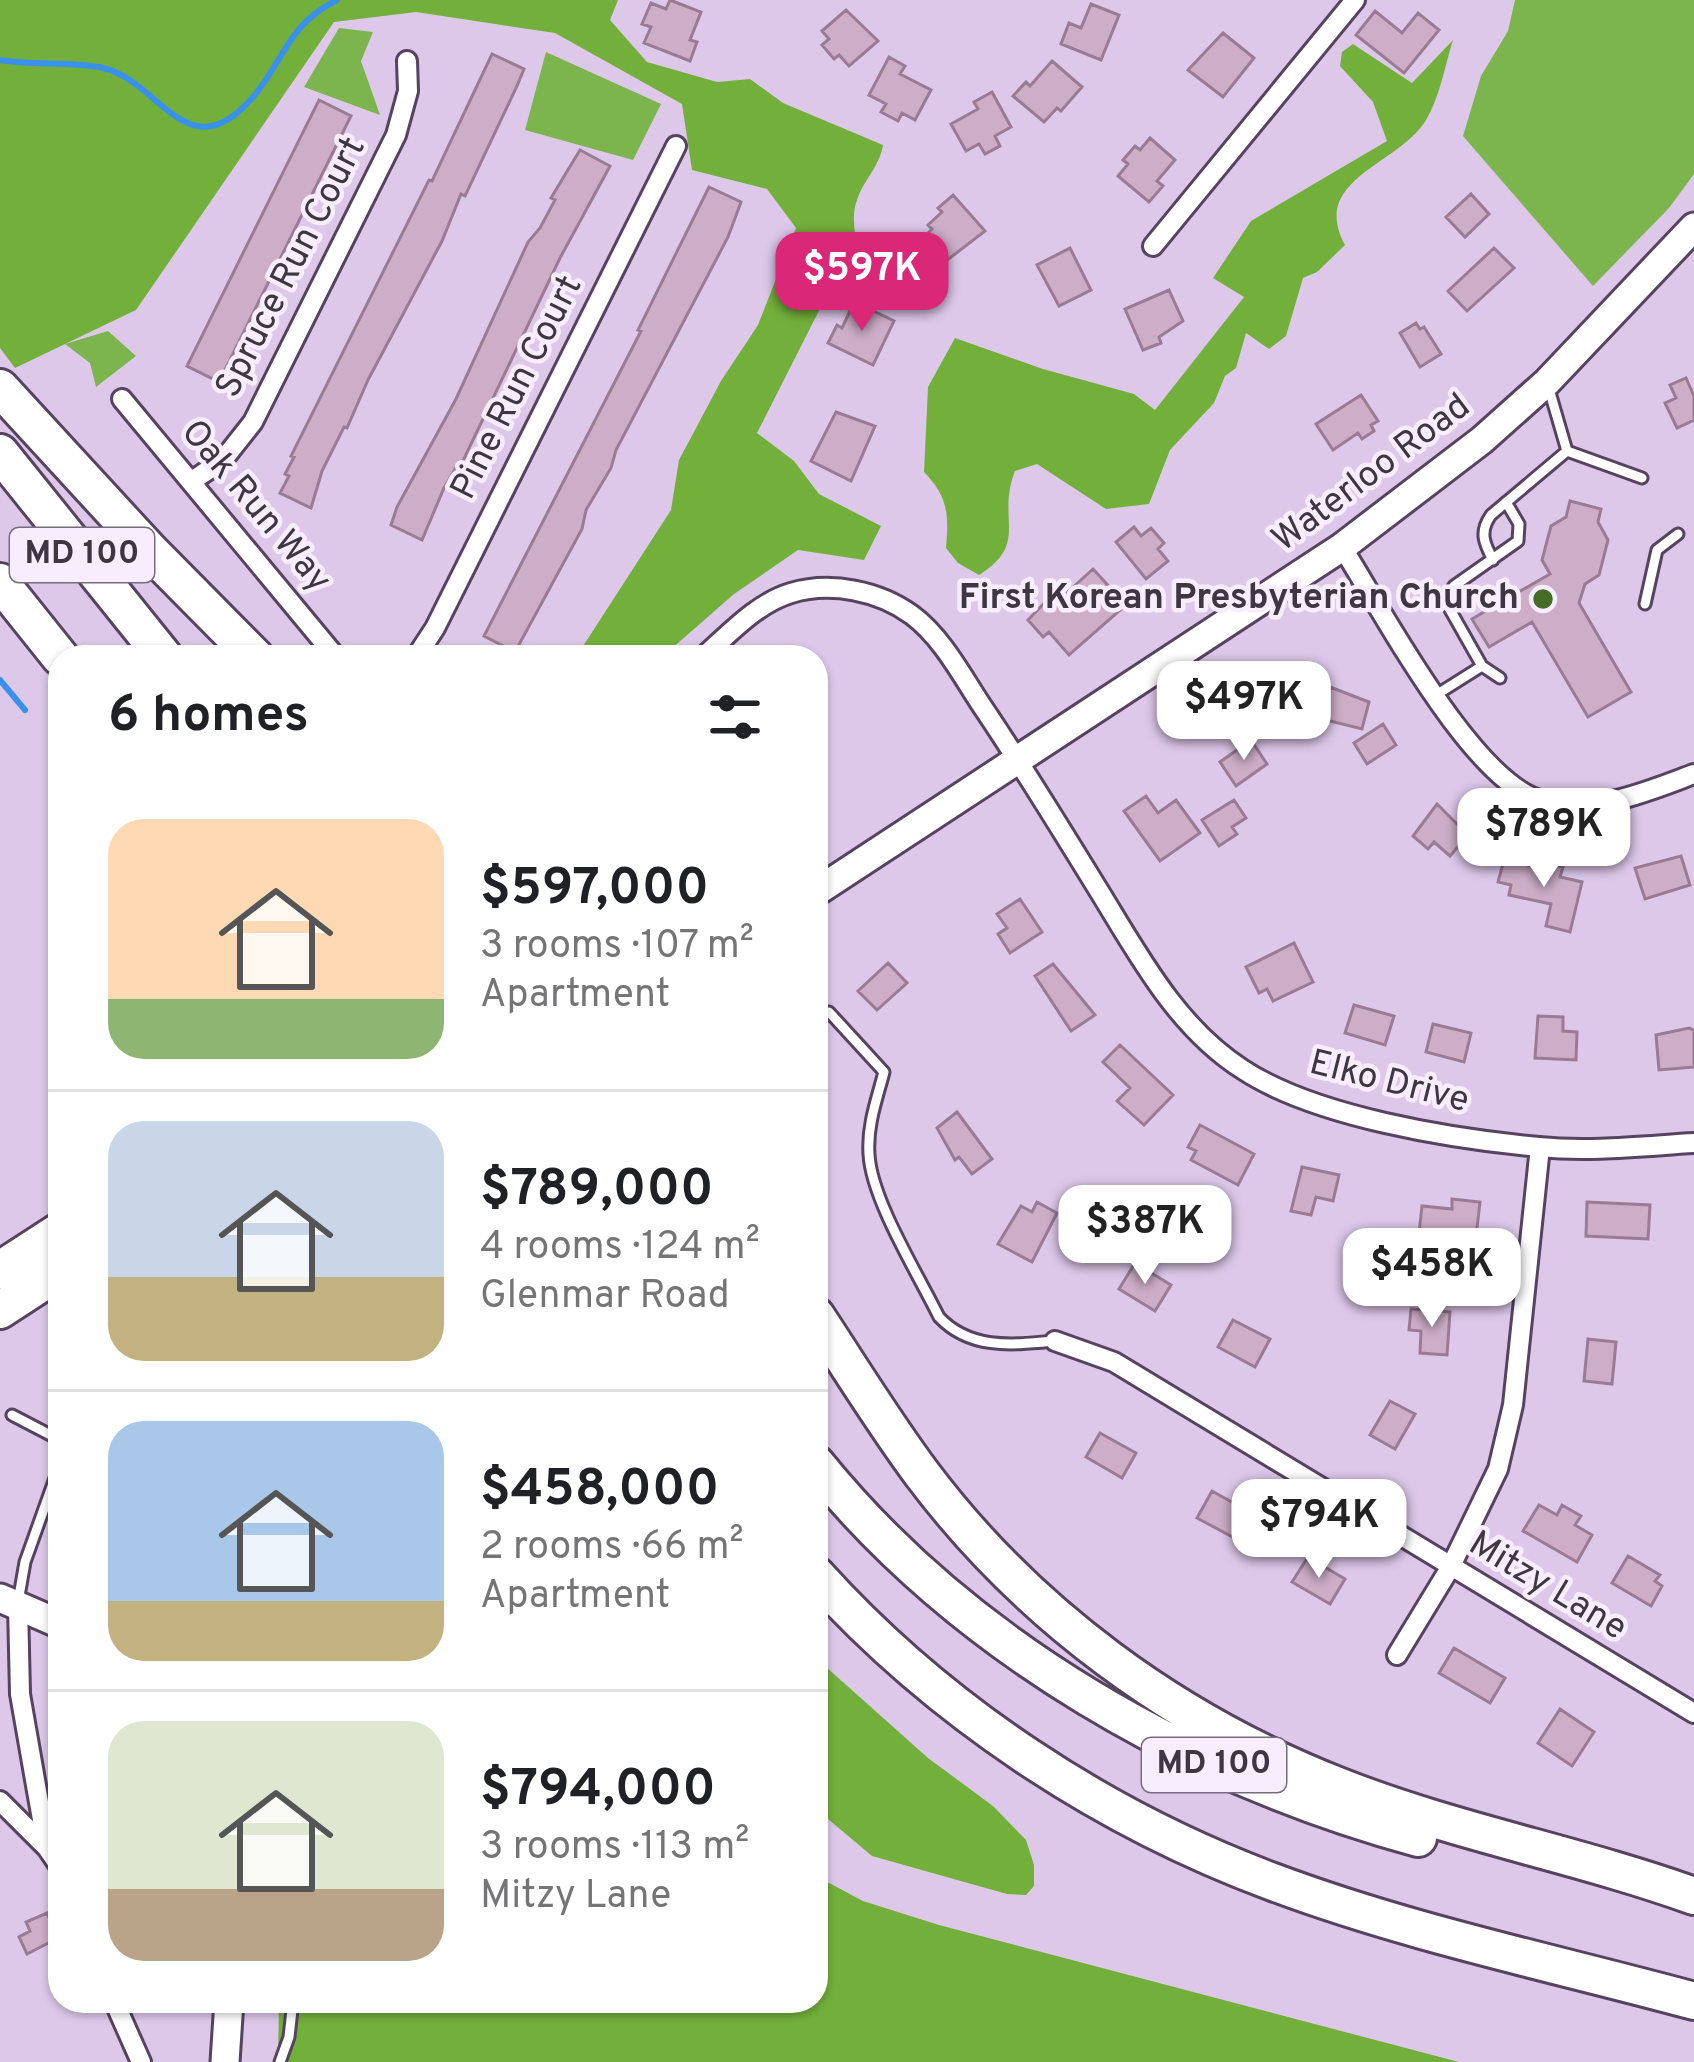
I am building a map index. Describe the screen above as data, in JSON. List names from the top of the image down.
{
  "streets": {
    "highway": ["MD 100"],
    "main road": ["Waterloo Road"],
    "street": [
      "Spruce Run Court",
      "Pine Run Court",
      "Oak Run Way",
      "Elko Drive",
      "Mitzy Lane"
    ]
  },
  "crossings": [
    ["Spruce Run Court", "Oak Run Way"],
    ["Waterloo Road", "Elko Drive"]
  ],
  "places": ["First Korean Presbyterian Church"],
  "page": {
    "price": [
      "$597K",
      "$497K",
      "$789K",
      "$387K",
      "$458K",
      "$794K"
    ],
    "heading": "6 homes",
    "list": [
      {
        "name": "$597,000",
        "note": "3 rooms · 107 m² · Apartment"
      },
      {
        "name": "$789,000",
        "note": "4 rooms · 124 m² · Glenmar Road"
      },
      {
        "name": "$458,000",
        "note": "2 rooms · 66 m² · Apartment"
      },
      {
        "name": "$794,000",
        "note": "3 rooms · 113 m² · Mitzy Lane"
      }
    ]
  }
}
